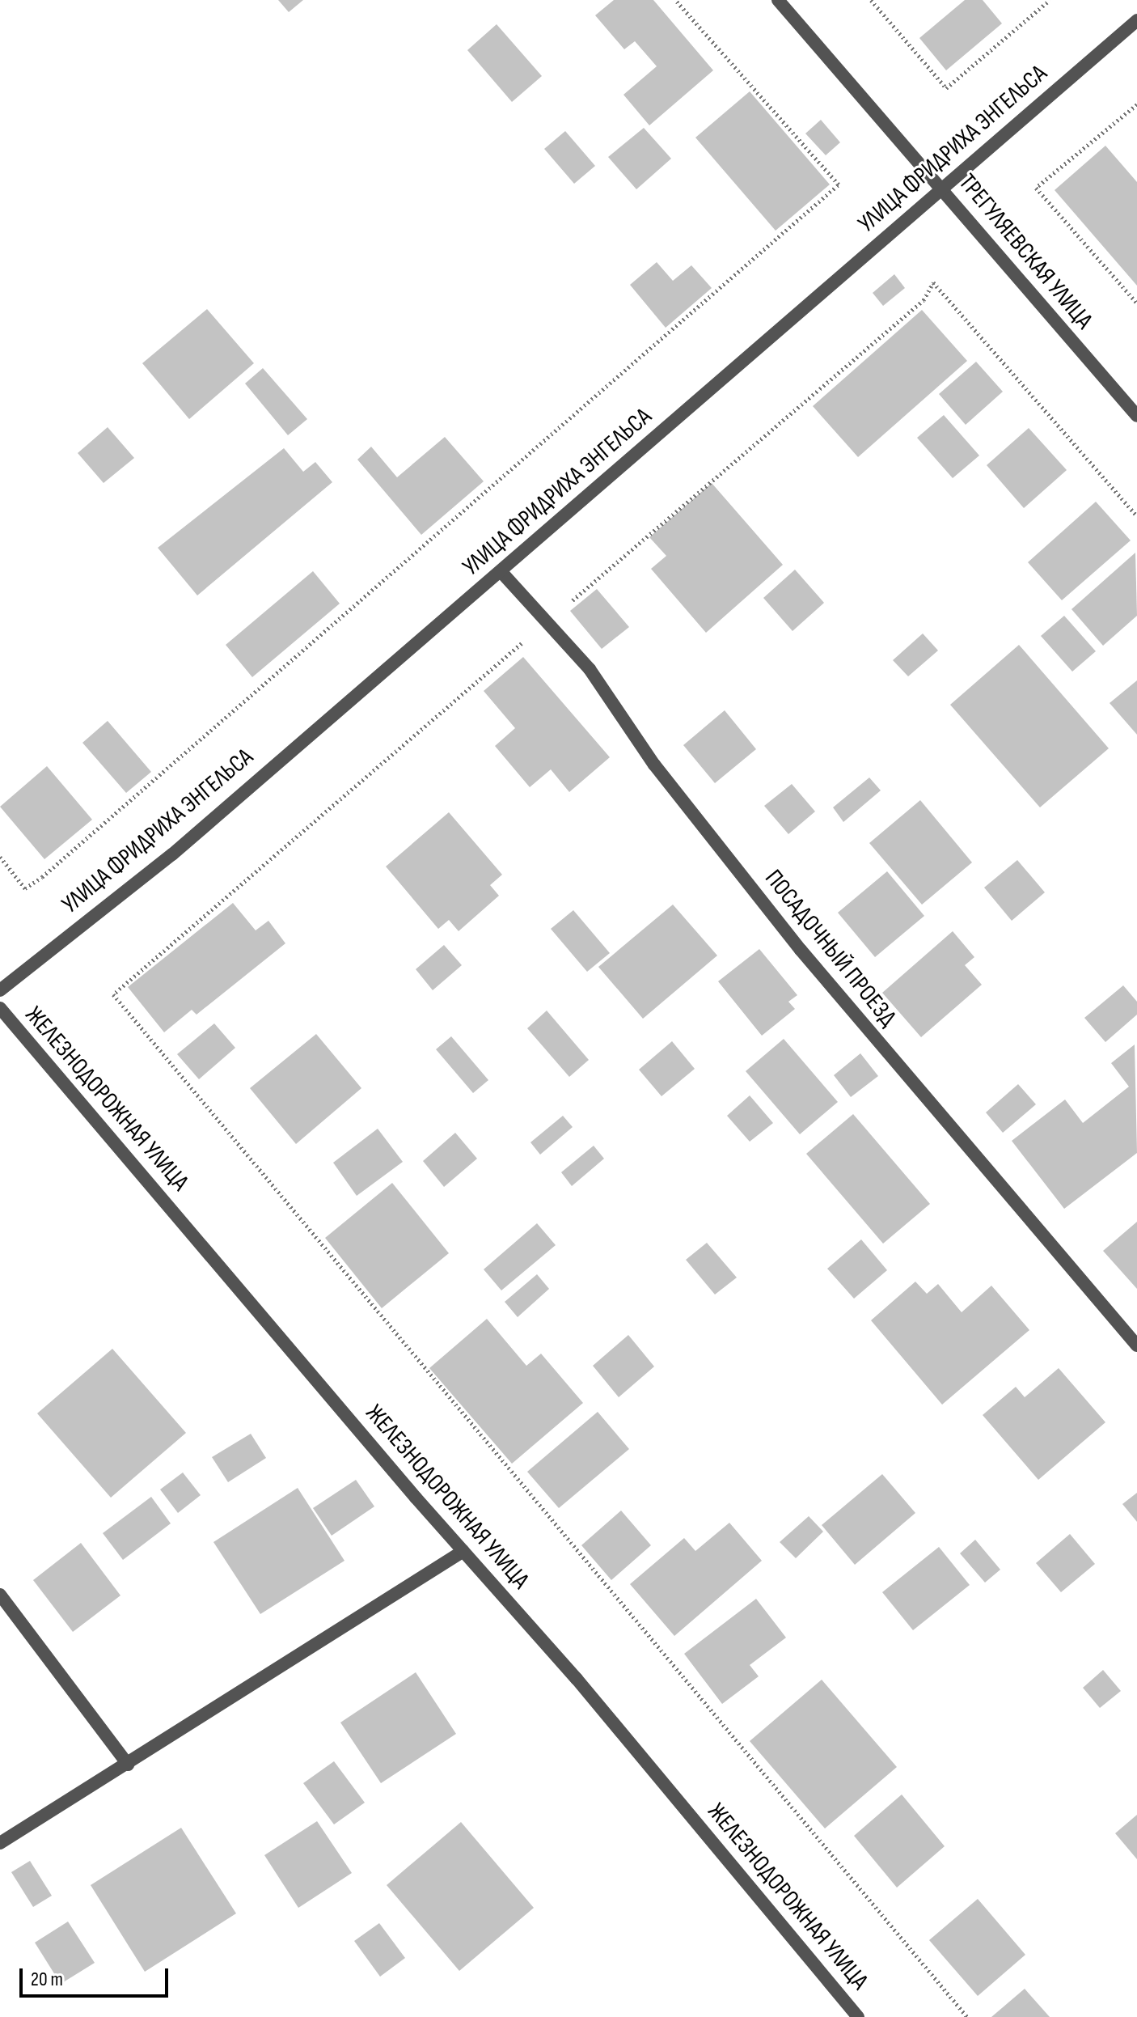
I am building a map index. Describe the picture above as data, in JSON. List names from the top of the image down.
{
  "streets": {
    "street": [
      "УЛИЦА ФРИДРИХА ЭНГЕЛЬСА",
      "ТРЕГУЛЯЕВСКАЯ УЛИЦА",
      "ПОСАДОЧНЫЙ ПРОЕЗД",
      "ЖЕЛЕЗНОДОРОЖНАЯ УЛИЦА"
    ]
  },
  "crossings": [
    ["УЛИЦА ФРИДРИХА ЭНГЕЛЬСА", "ТРЕГУЛЯЕВСКАЯ УЛИЦА"],
    ["УЛИЦА ФРИДРИХА ЭНГЕЛЬСА", "ПОСАДОЧНЫЙ ПРОЕЗД"]
  ],
  "scale_bar": "20 m"
}
